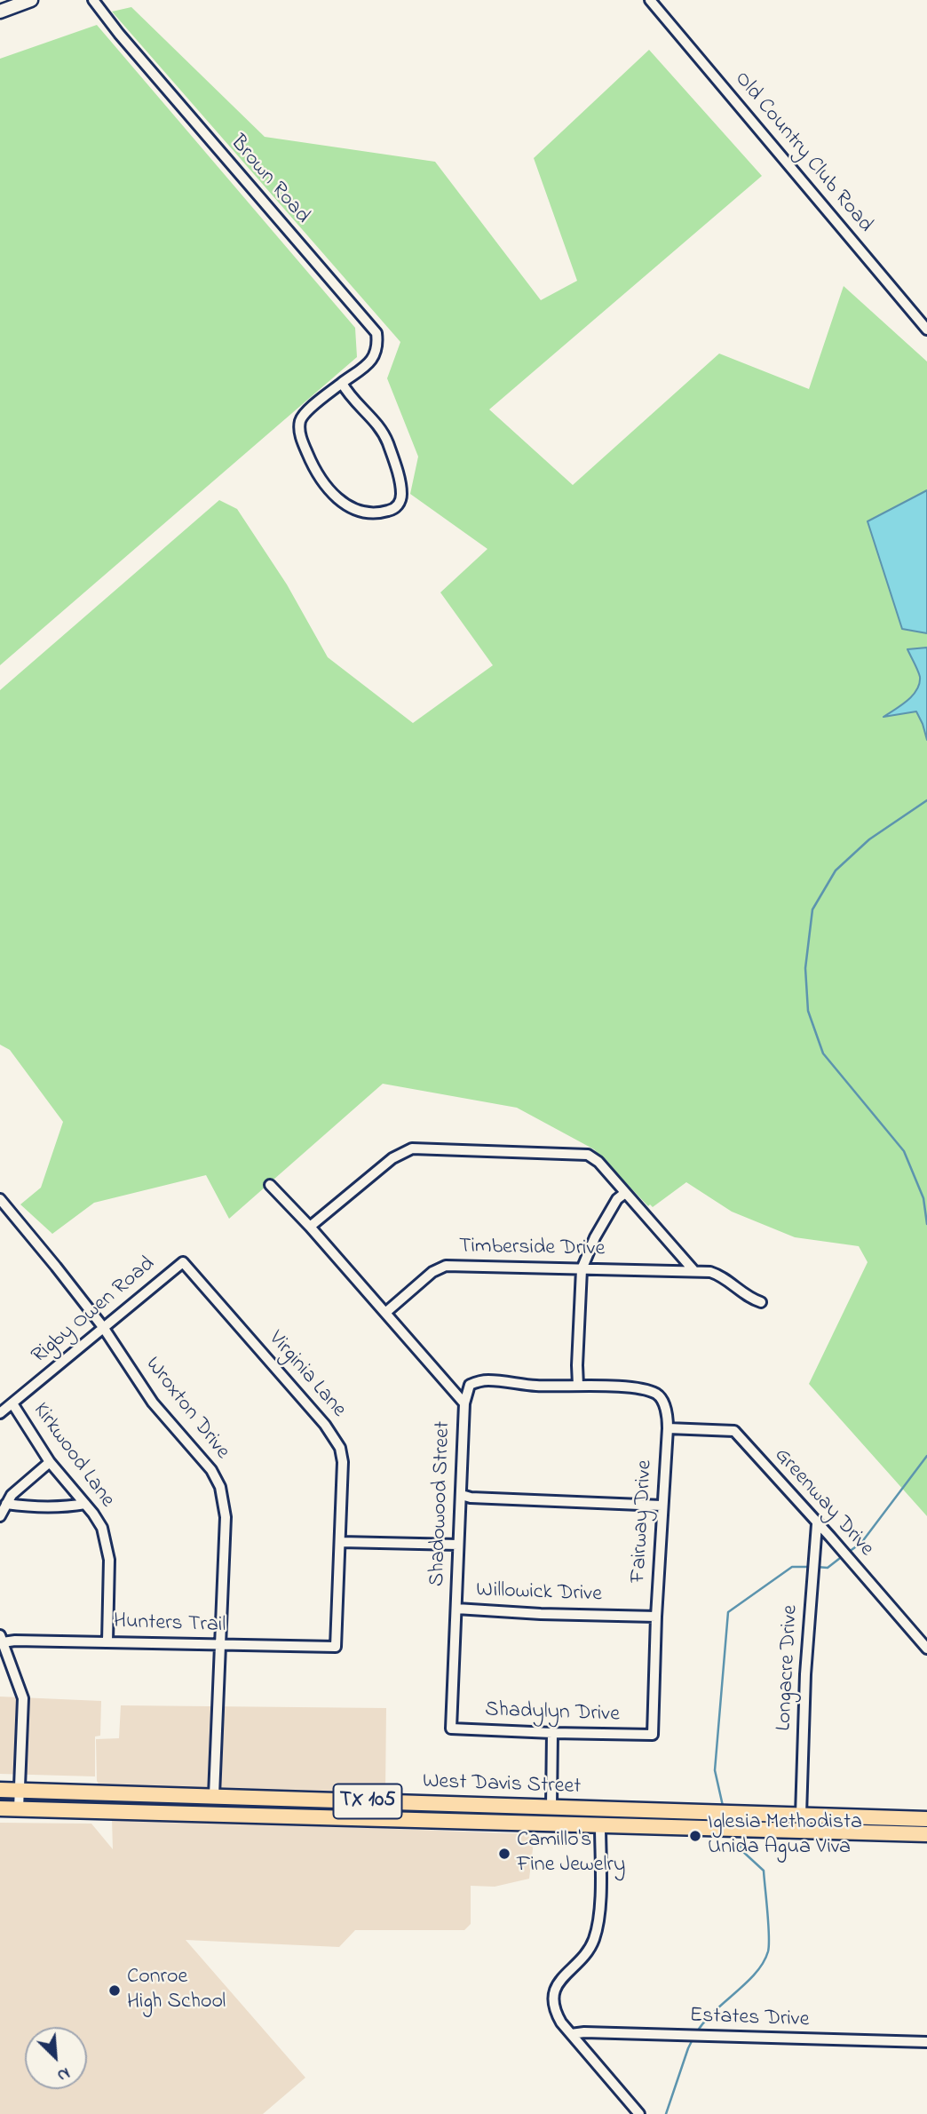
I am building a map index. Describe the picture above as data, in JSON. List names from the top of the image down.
{
  "streets": {
    "main road": ["West Davis Street", "TX 105"],
    "street": [
      "Old Country Club Road",
      "Brown Road",
      "Timberside Drive",
      "Rigby Owen Road",
      "Virginia Lane",
      "Wroxton Drive",
      "Kirkwood Lane",
      "Greenway Drive",
      "Shadowood Street",
      "Fairway Drive",
      "Willowick Drive",
      "Hunters Trail",
      "Longacre Drive",
      "Shadylyn Drive",
      "Estates Drive"
    ]
  },
  "crossings": [
    ["Timberside Drive", "Shadowood Street"],
    ["Rigby Owen Road", "Virginia Lane"],
    ["Rigby Owen Road", "Wroxton Drive"],
    ["Rigby Owen Road", "Kirkwood Lane"],
    ["Virginia Lane", "Hunters Trail"],
    ["Wroxton Drive", "Hunters Trail"],
    ["Wroxton Drive", "West Davis Street"],
    ["Kirkwood Lane", "Hunters Trail"],
    ["Greenway Drive", "Fairway Drive"],
    ["Greenway Drive", "Longacre Drive"],
    ["Shadowood Street", "Willowick Drive"],
    ["Shadowood Street", "Shadylyn Drive"],
    ["Fairway Drive", "Willowick Drive"],
    ["Fairway Drive", "Shadylyn Drive"],
    ["Longacre Drive", "West Davis Street"]
  ],
  "places": ["Iglesia Methodista Unida Agua Viva", "Camillo's Fine Jewelry", "Conroe High School"],
  "north": "bottom right"
}
